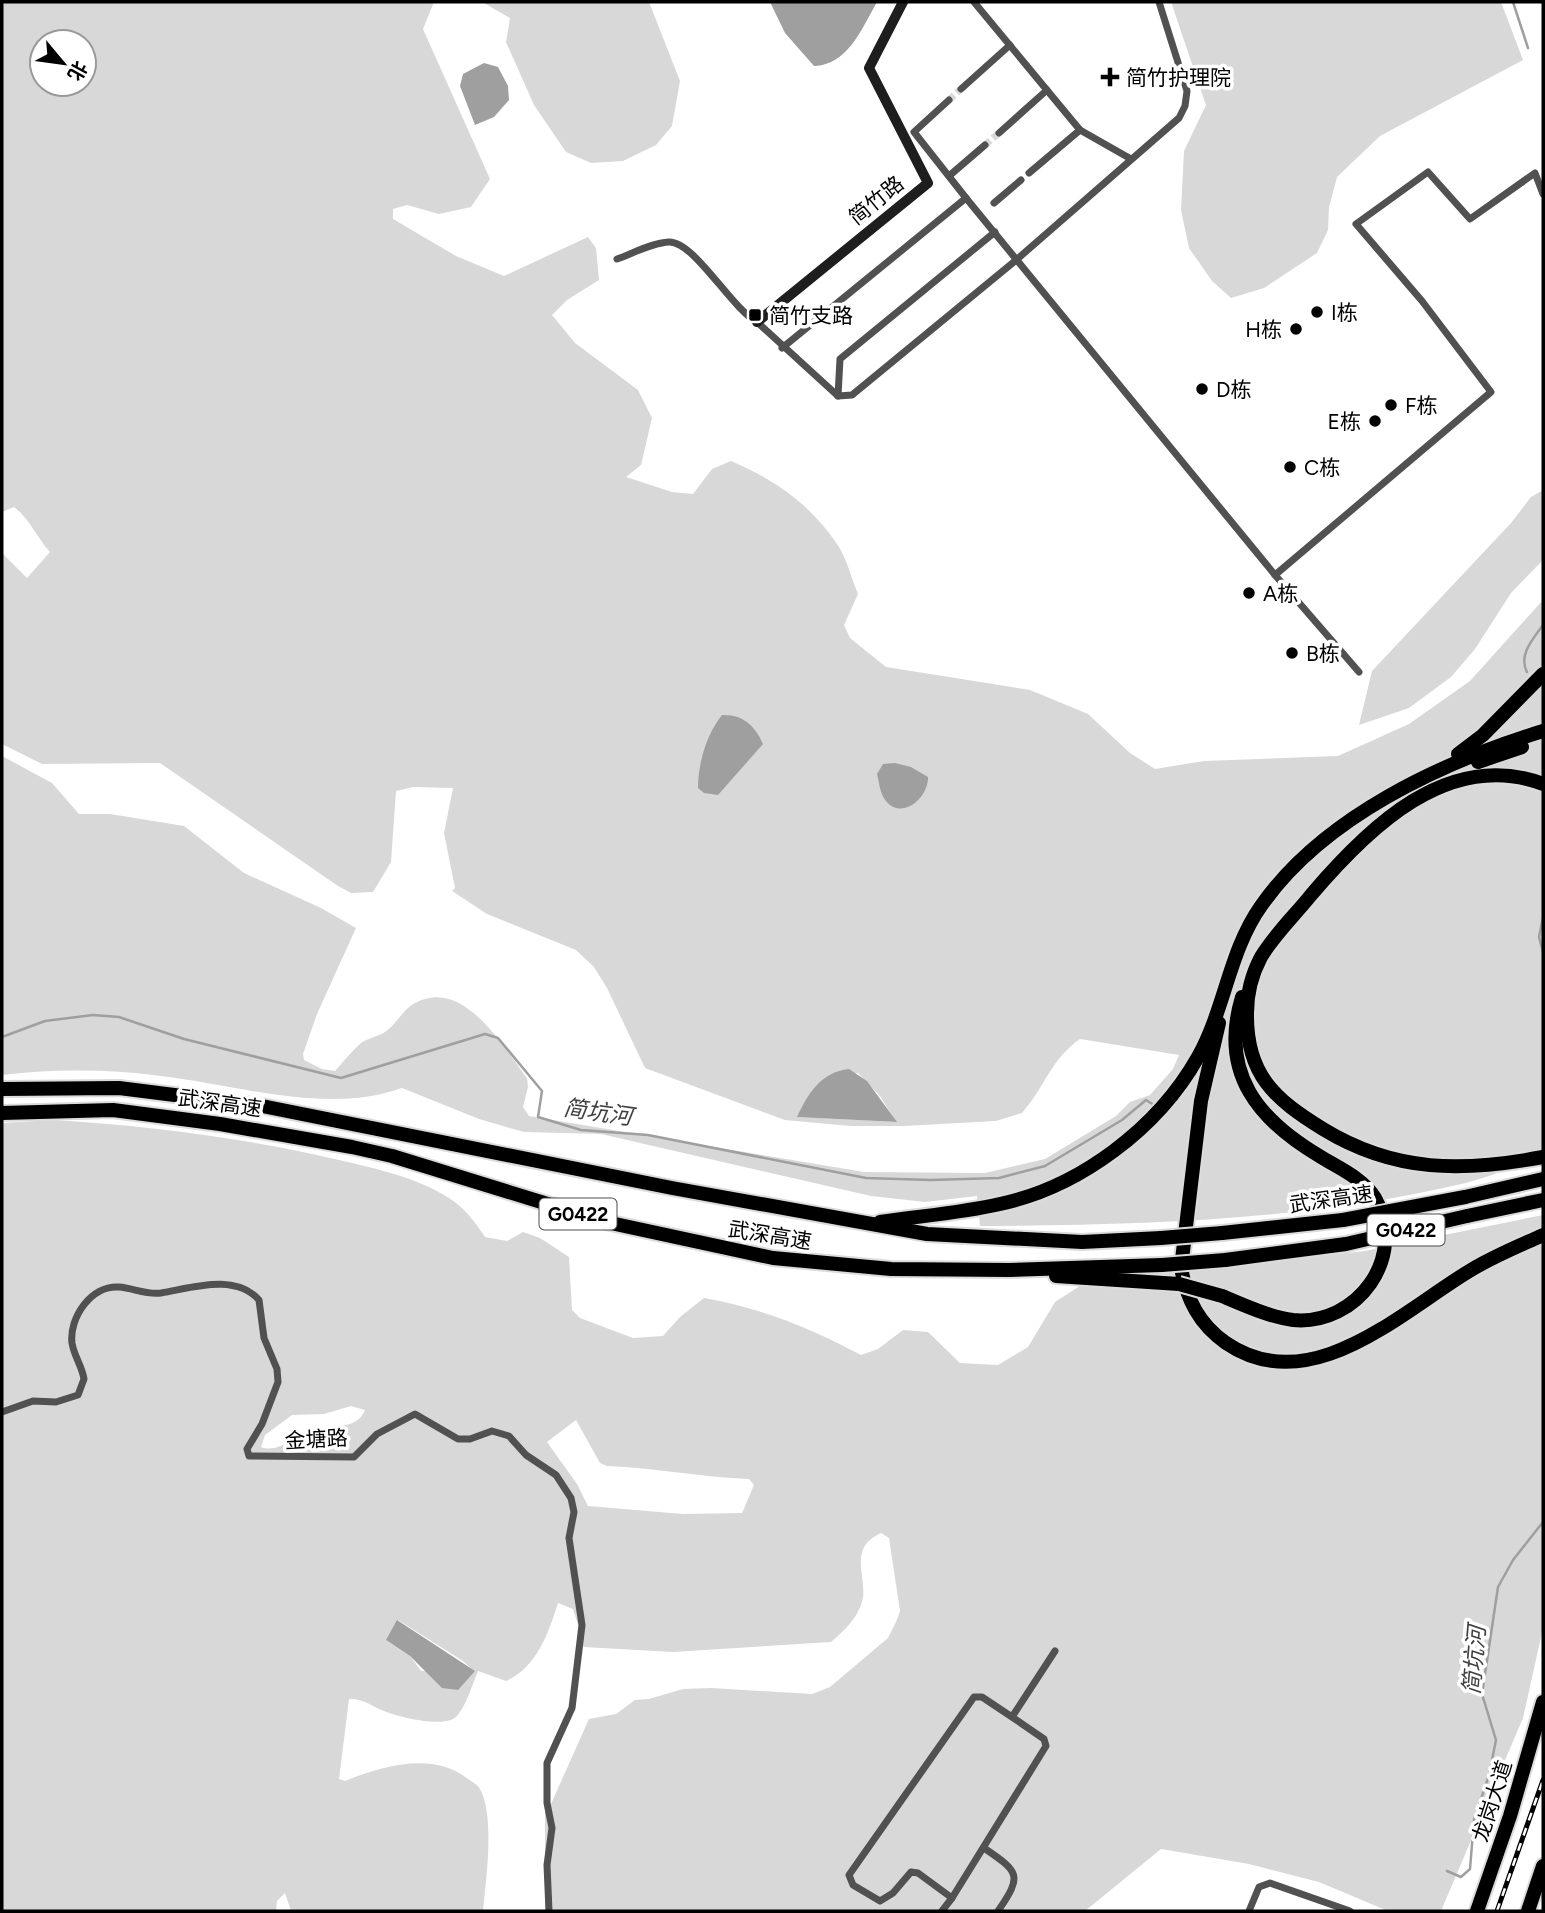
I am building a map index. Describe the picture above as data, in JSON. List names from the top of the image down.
{
  "streets": {
    "highway": ["武深高速", "G0422", "龙岗大道"],
    "street": ["简竹路", "金塘路"]
  },
  "water": ["简坑河"],
  "places": {
    "health": ["简竹护理院"],
    "other": [
      "I栋",
      "H栋",
      "D栋",
      "F栋",
      "E栋",
      "C栋",
      "A栋",
      "B栋"
    ],
    "transit": ["简竹支路"]
  },
  "north": "bottom right"
}
